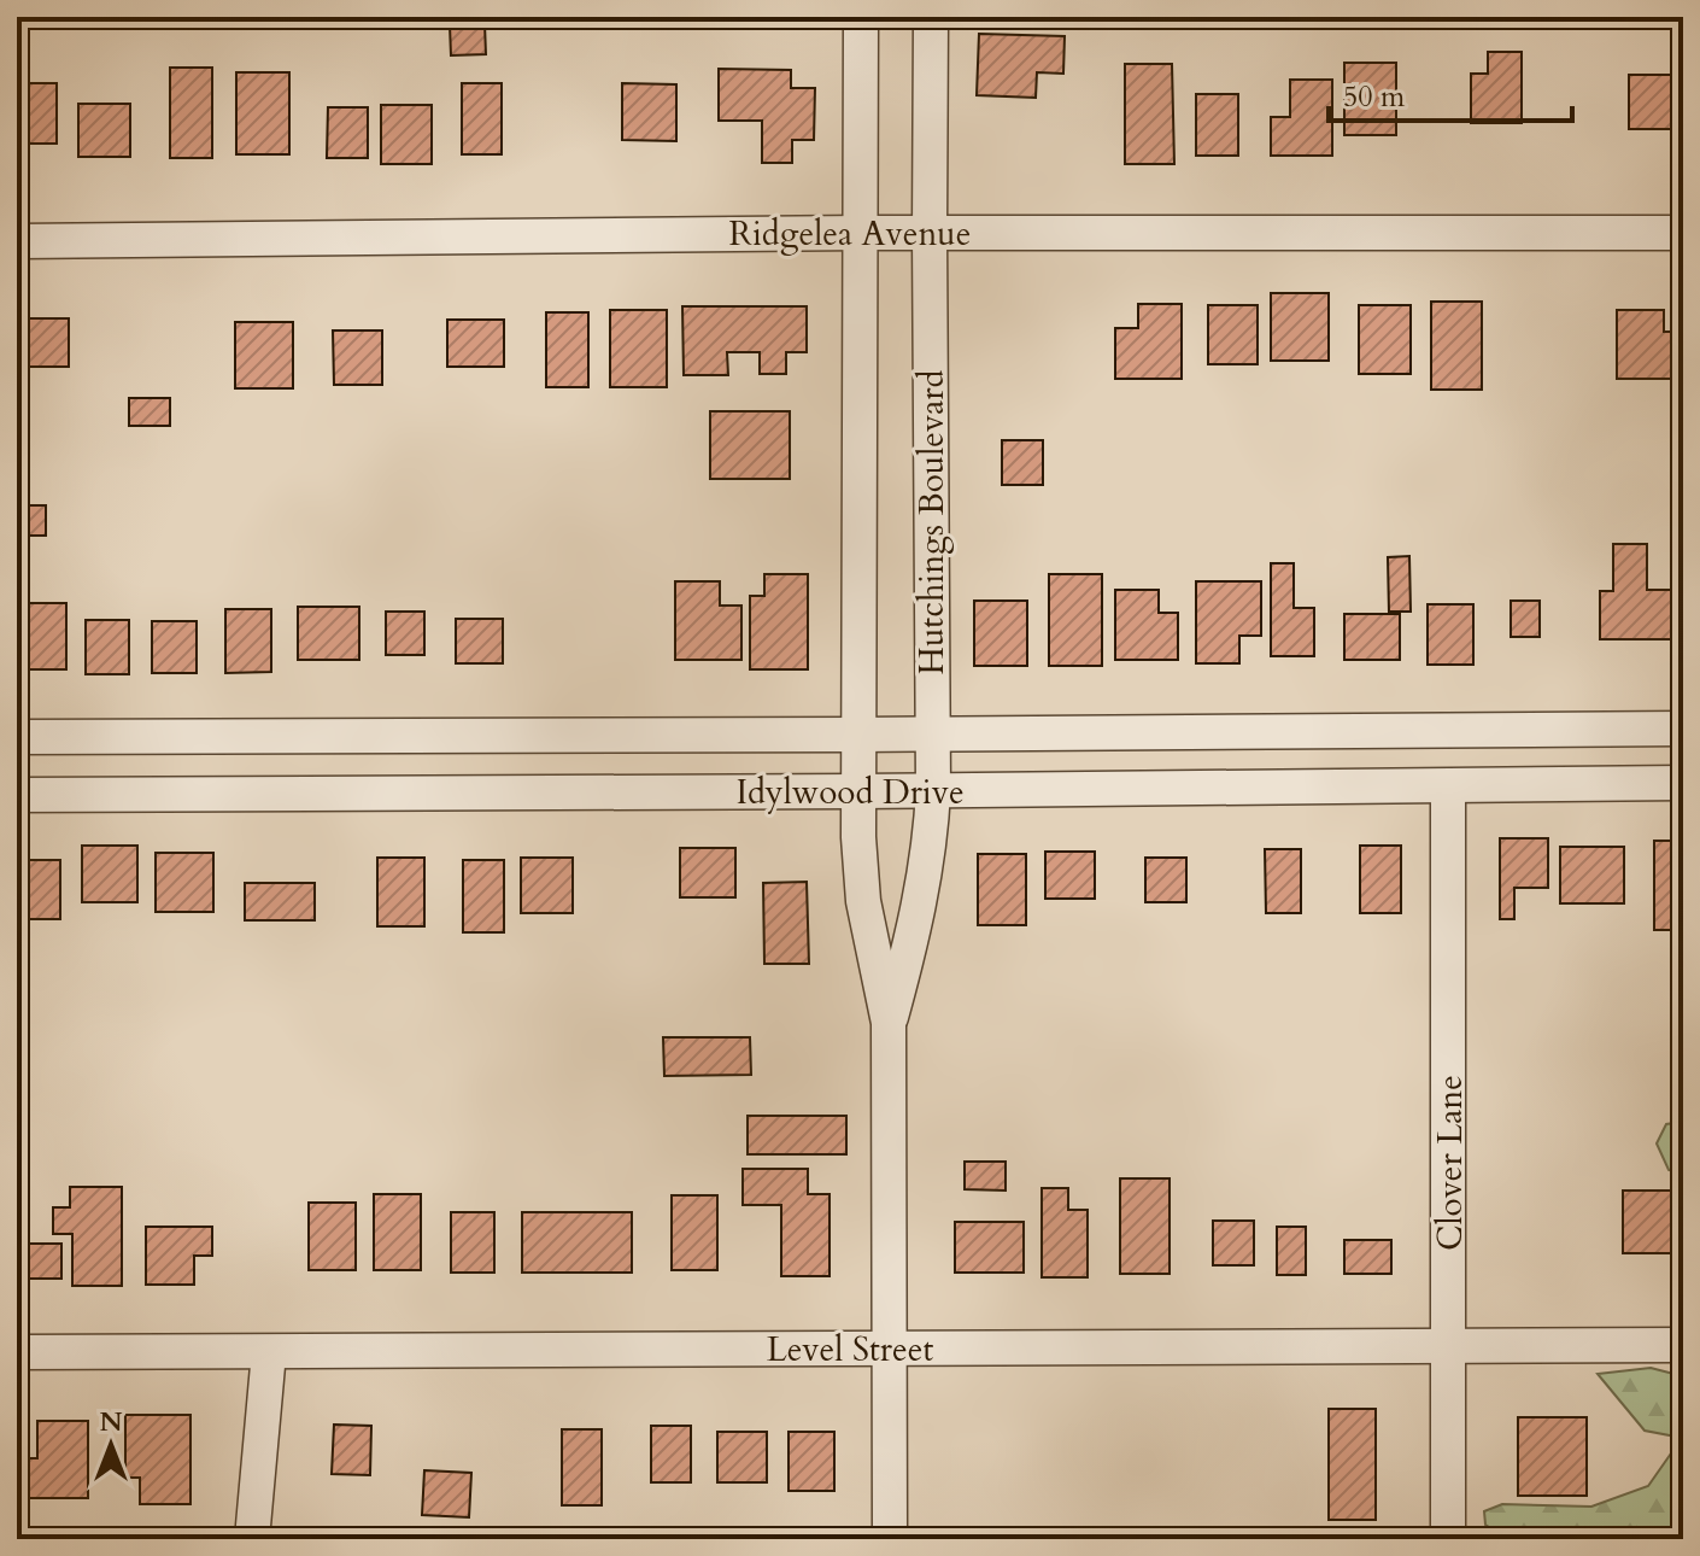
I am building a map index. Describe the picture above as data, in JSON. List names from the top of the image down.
{
  "streets": {
    "street": [
      "Ridgelea Avenue",
      "Hutchings Boulevard",
      "Idylwood Drive",
      "Clover Lane",
      "Level Street"
    ]
  },
  "crossings": [
    ["Ridgelea Avenue", "Hutchings Boulevard"],
    ["Hutchings Boulevard", "Idylwood Drive"],
    ["Hutchings Boulevard", "Level Street"],
    ["Idylwood Drive", "Clover Lane"],
    ["Clover Lane", "Level Street"]
  ],
  "scale_bar": "50 m",
  "north": "top"
}
